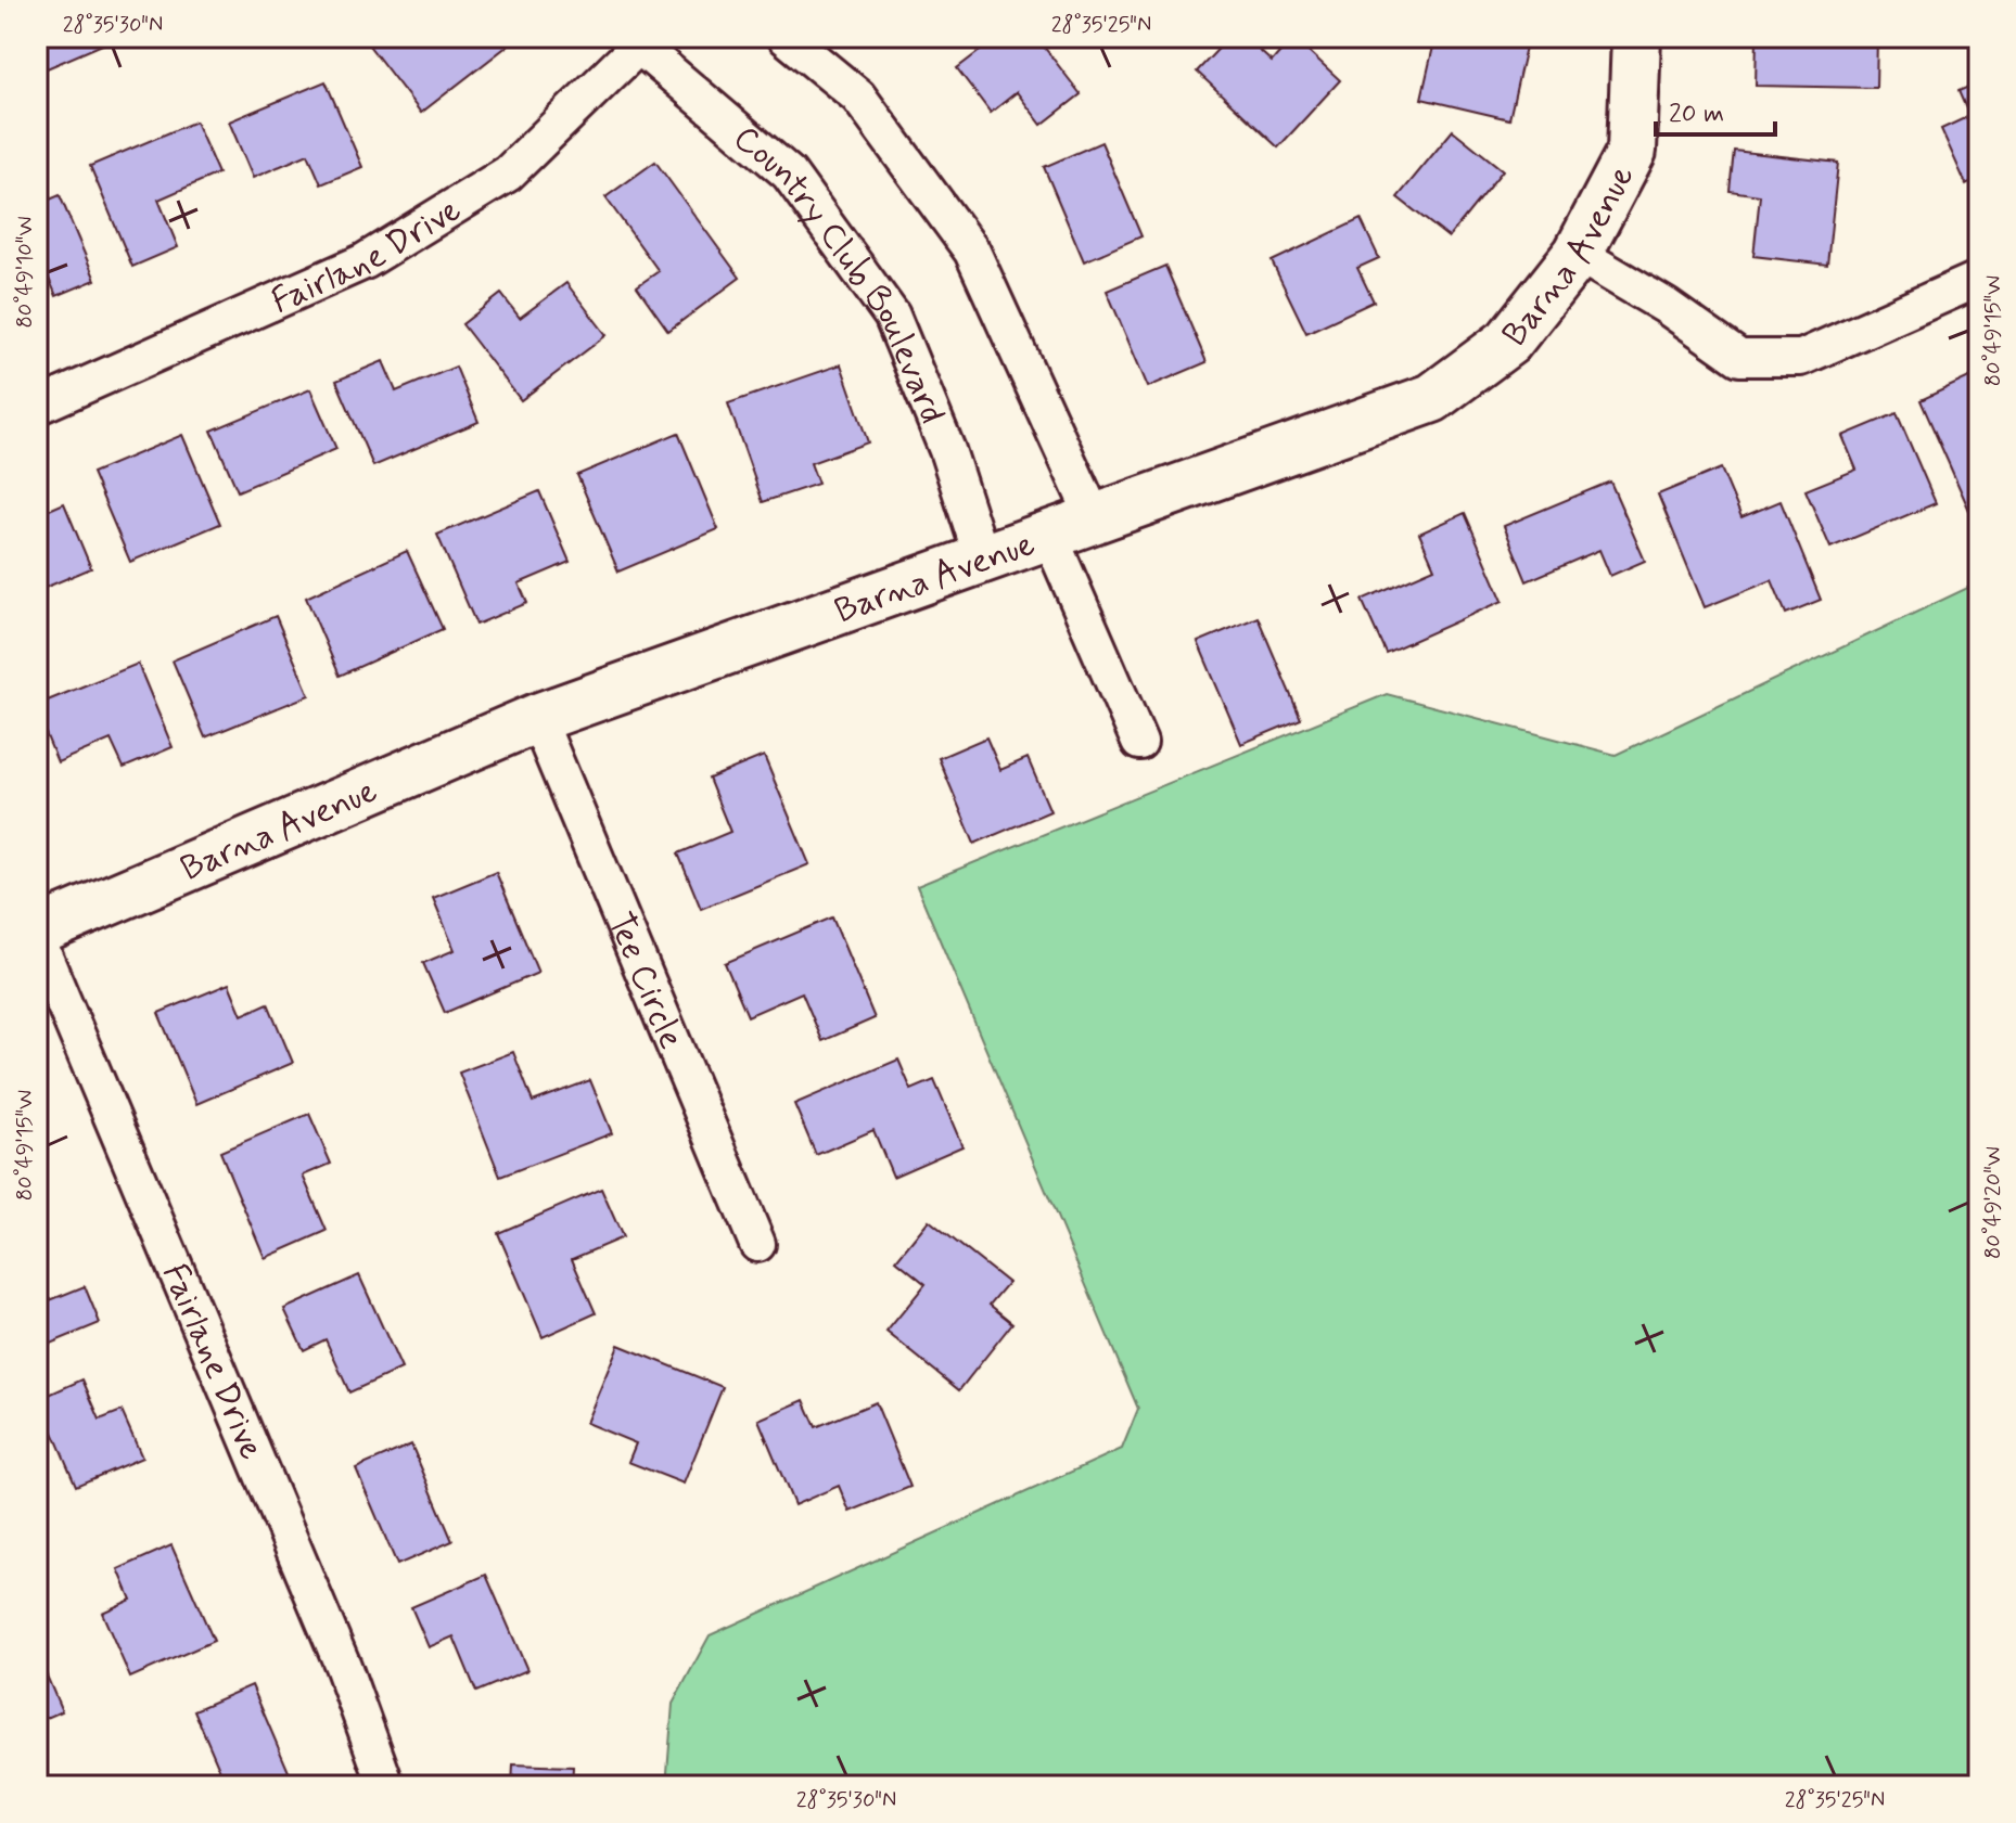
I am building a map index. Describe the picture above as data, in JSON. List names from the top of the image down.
{
  "streets": {
    "street": [
      "Barna Avenue",
      "Fairlane Drive",
      "Country Club Boulevard",
      "Tee Circle"
    ]
  },
  "crossings": [
    ["Barna Avenue", "Country Club Boulevard"],
    ["Barna Avenue", "Tee Circle"],
    ["Fairlane Drive", "Country Club Boulevard"]
  ],
  "scale_bar": "20 m",
  "coordinates": [
    "28°35'30\"N",
    "28°35'25\"N",
    "80°49'10\"W",
    "80°49'15\"W",
    "80°49'20\"W"
  ]
}
